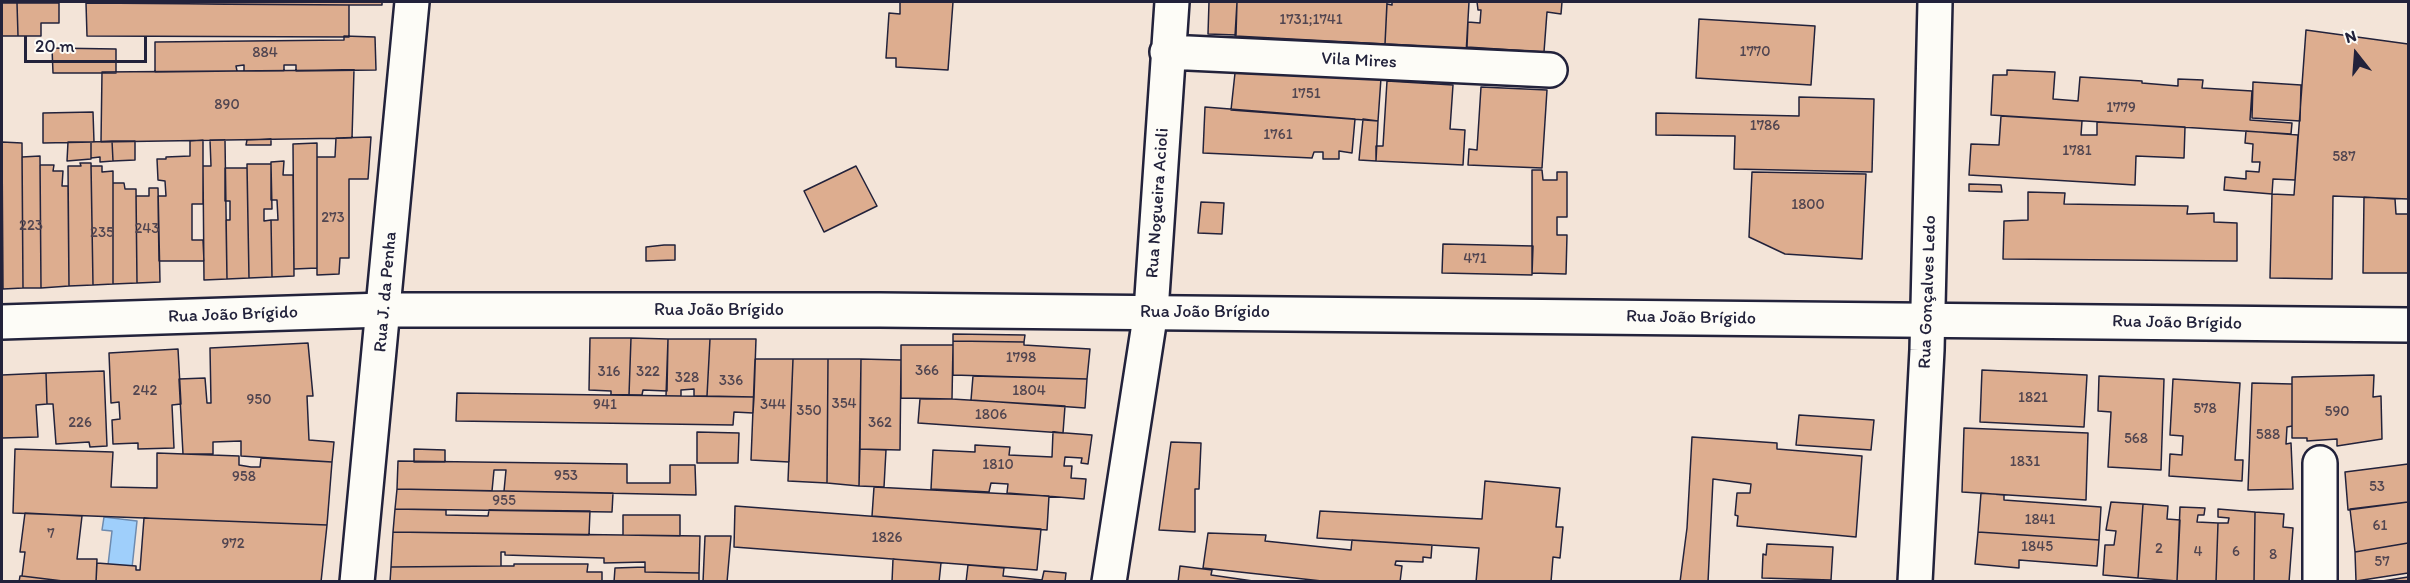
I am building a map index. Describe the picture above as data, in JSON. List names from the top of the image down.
{
  "streets": {
    "street": [
      "Vila Mires",
      "Rua Nogueira Acioli",
      "Rua J. da Penha",
      "Rua Gonçalves Ledo",
      "Rua João Brígido"
    ]
  },
  "crossings": [
    ["Vila Mires", "Rua Nogueira Acioli"],
    ["Rua Nogueira Acioli", "Rua João Brígido"],
    ["Rua J. da Penha", "Rua João Brígido"],
    ["Rua Gonçalves Ledo", "Rua João Brígido"]
  ],
  "house_numbers": [
    "1731;1741",
    "1770",
    "884",
    "1751",
    "890",
    "1779",
    "1786",
    "1761",
    "1781",
    "587",
    "1800",
    "273",
    "223",
    "243",
    "235",
    "471",
    "1798",
    "366",
    "316",
    "322",
    "328",
    "336",
    "242",
    "1804",
    "1821",
    "950",
    "354",
    "941",
    "344",
    "578",
    "350",
    "590",
    "1806",
    "226",
    "362",
    "588",
    "568",
    "1831",
    "1810",
    "953",
    "958",
    "53",
    "955",
    "1841",
    "61",
    "7",
    "1826",
    "972",
    "1845",
    "2",
    "4",
    "6",
    "8",
    "57"
  ],
  "scale_bar": "20 m",
  "north": "top"
}
